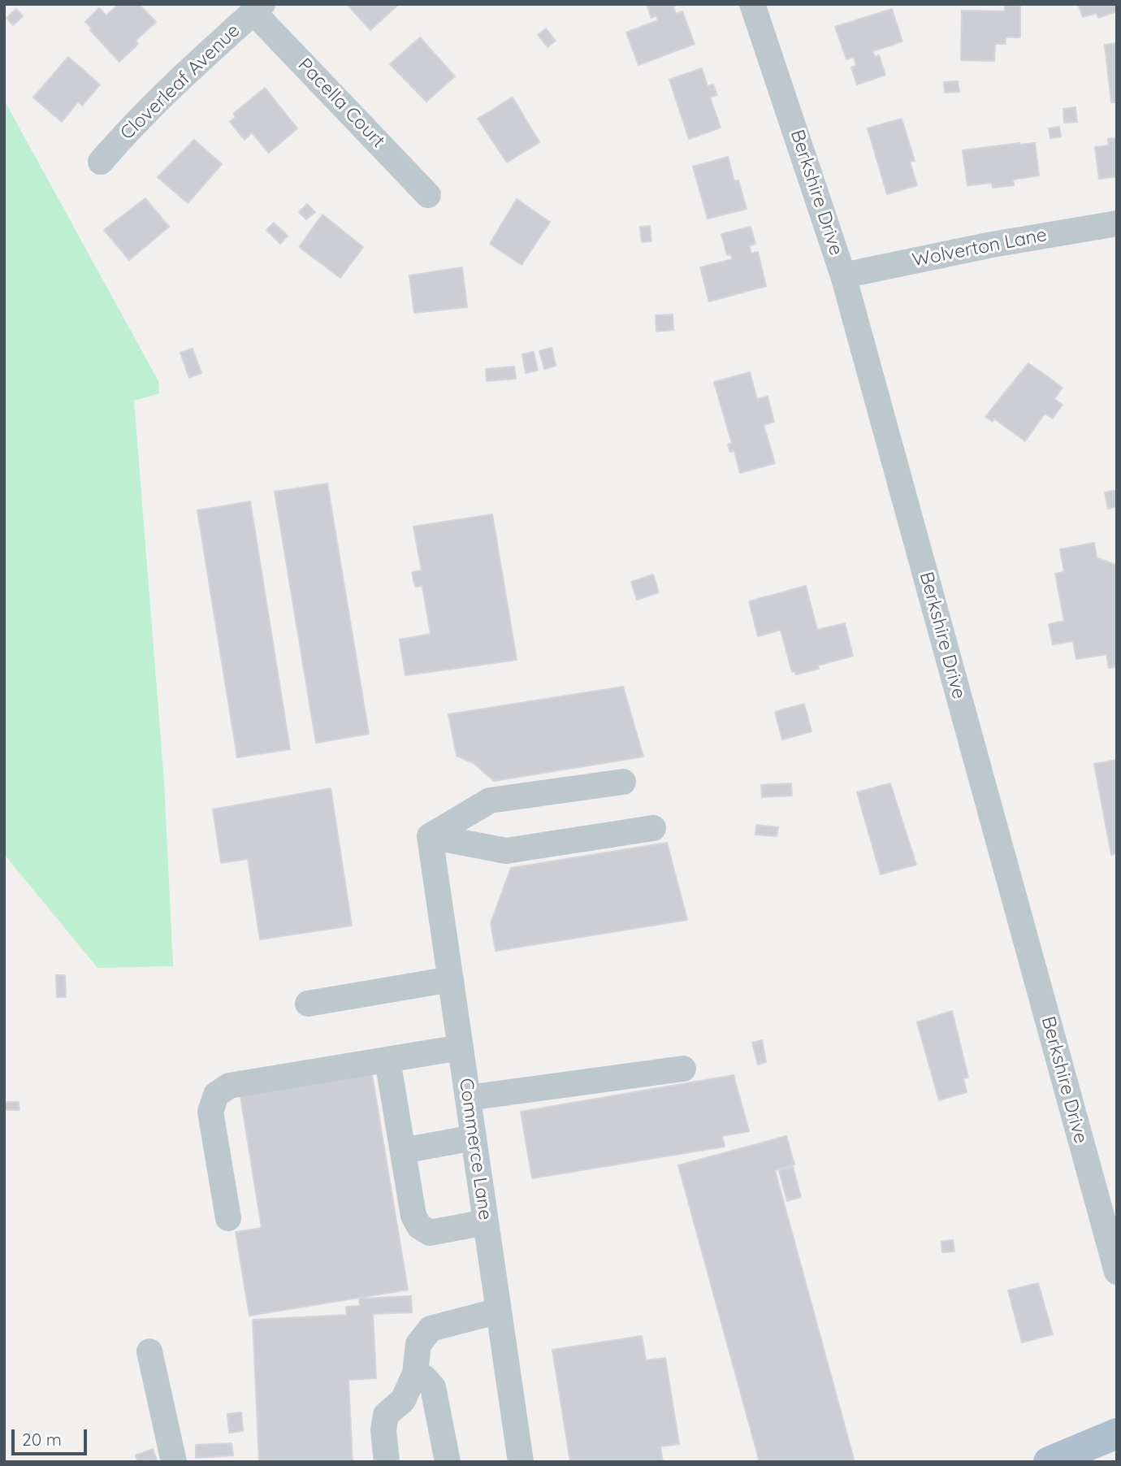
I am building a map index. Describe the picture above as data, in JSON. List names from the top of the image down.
{
  "streets": {
    "street": [
      "Cloverleaf Avenue",
      "Pacella Court",
      "Berkshire Drive",
      "Wolverton Lane",
      "Commerce Lane"
    ]
  },
  "crossings": [
    ["Cloverleaf Avenue", "Pacella Court"],
    ["Berkshire Drive", "Wolverton Lane"]
  ],
  "scale_bar": "20 m"
}
